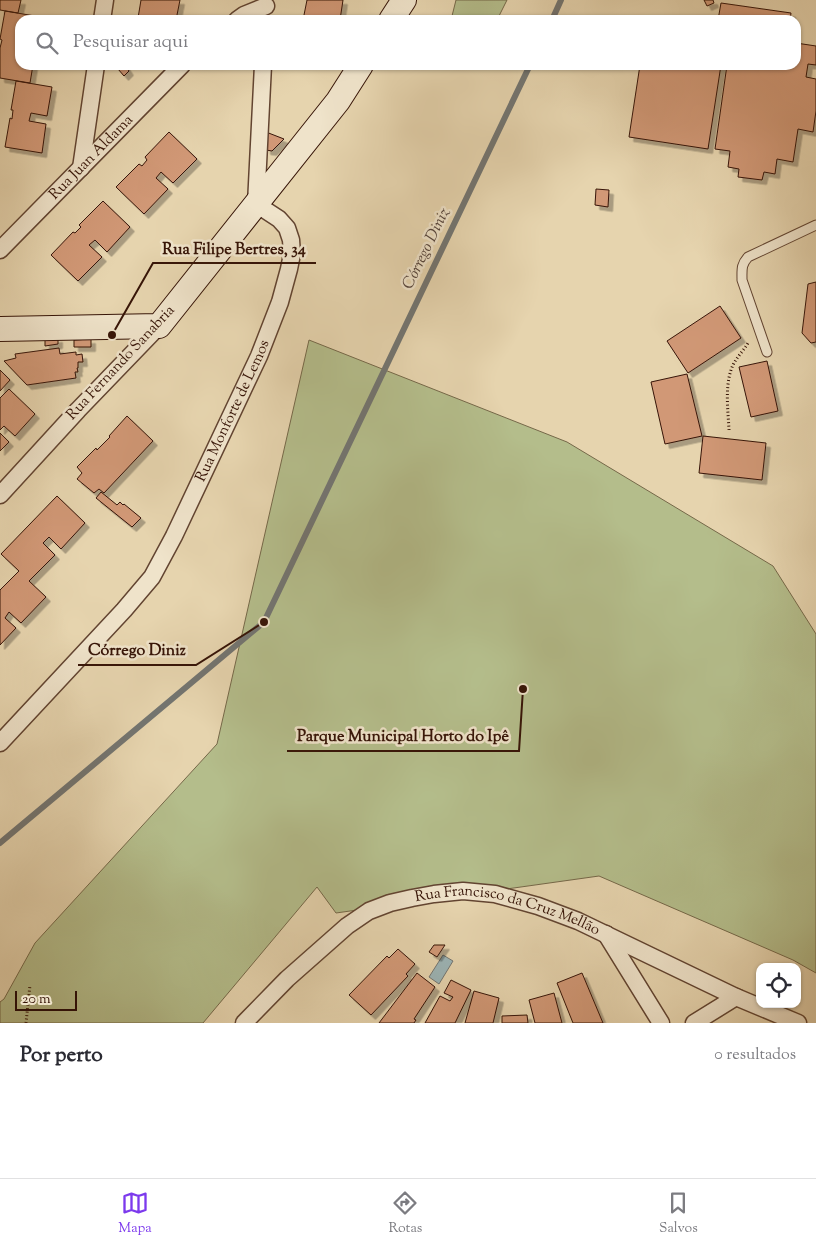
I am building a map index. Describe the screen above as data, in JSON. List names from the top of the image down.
{
  "streets": {
    "street": [
      "Rua Juan Aldama",
      "Rua Fernando Sanabria",
      "Rua Monforte de Lemos",
      "Rua Francisco da Cruz Mellão"
    ]
  },
  "crossings": [
    ["Rua Fernando Sanabria", "Rua Monforte de Lemos"]
  ],
  "water": ["Córrego Diniz"],
  "places": ["Rua Filipe Bertres, 34", "Córrego Diniz", "Parque Municipal Horto do Ipê"],
  "scale_bar": "20 m",
  "page": {
    "search": "Pesquisar aqui",
    "scale": "20 m",
    "heading": ["Por perto", "0 resultados"],
    "nav": ["Mapa", "Rotas", "Salvos"]
  }
}
